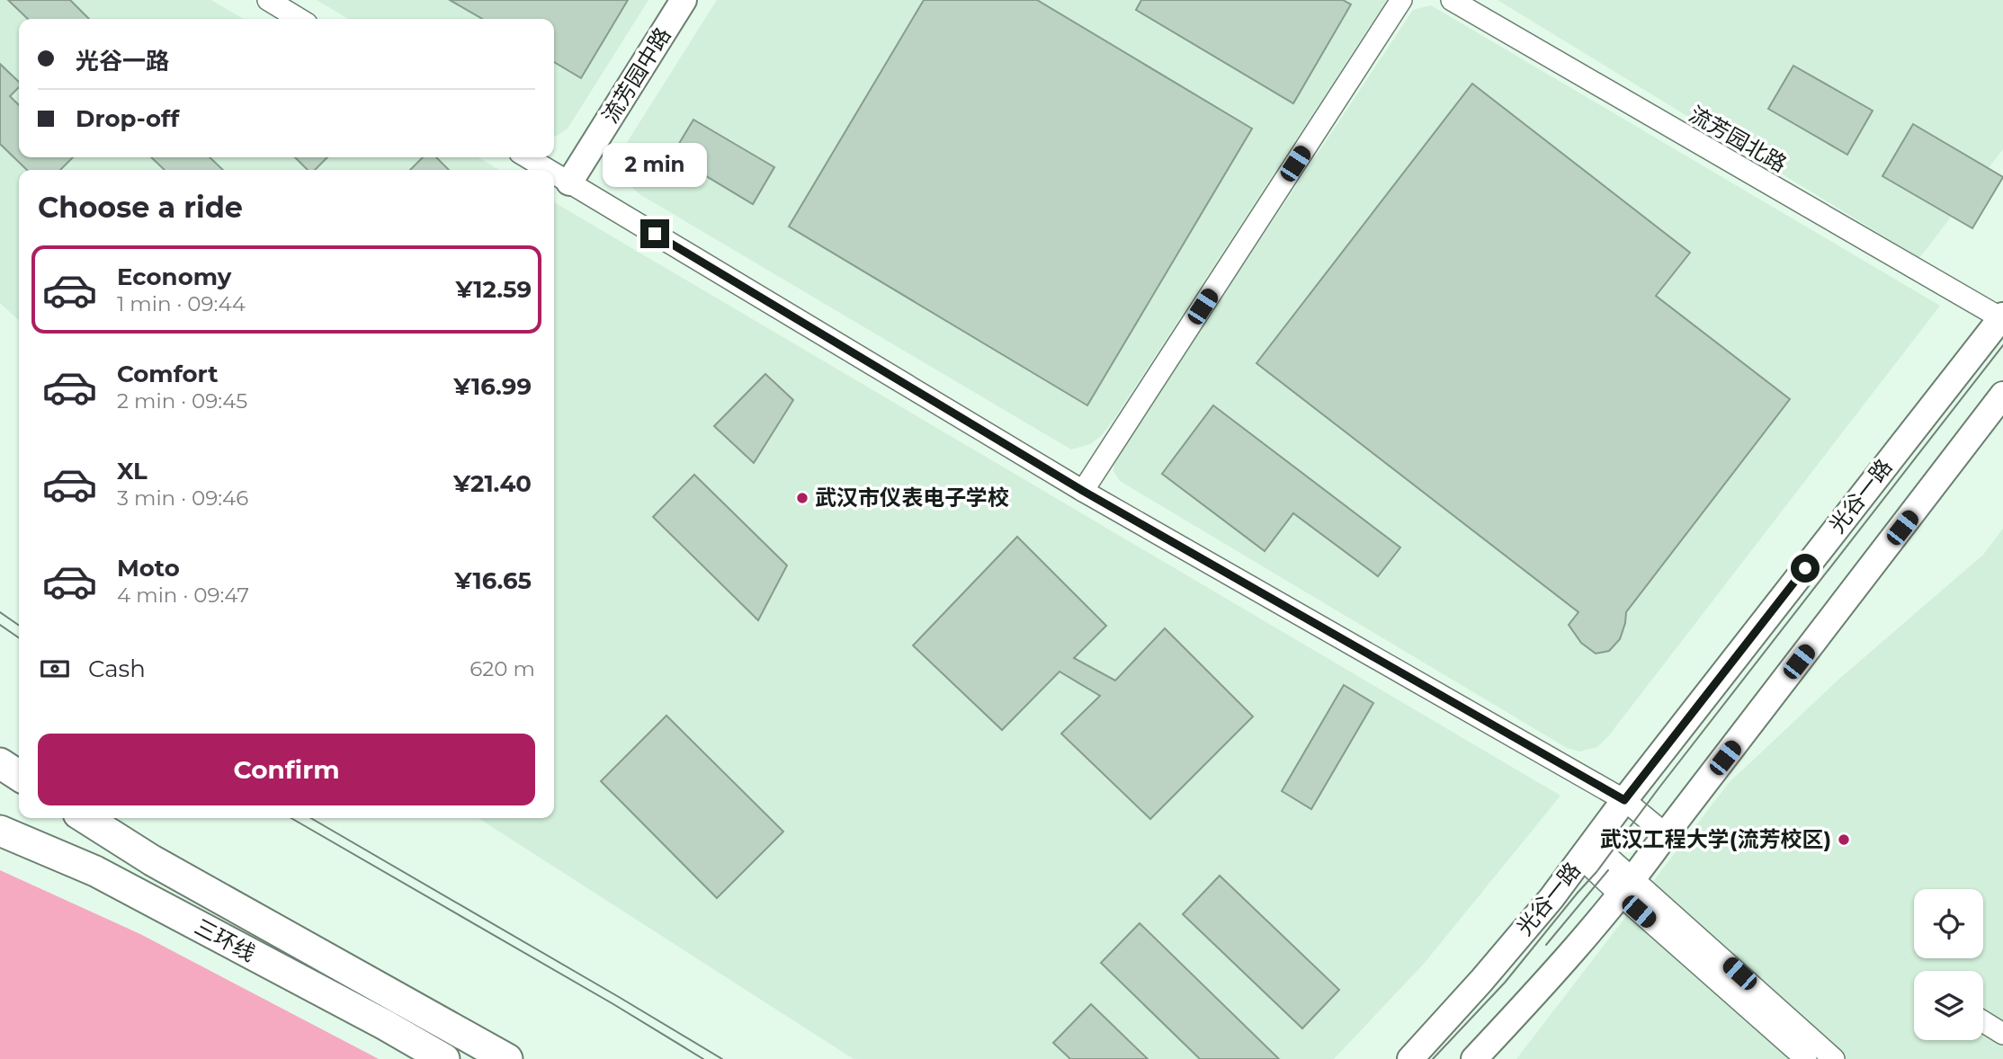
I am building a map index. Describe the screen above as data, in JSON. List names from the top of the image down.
{
  "streets": {
    "highway": ["三环线"],
    "main road": ["流芳园中路", "光谷一路"],
    "street": ["流芳园北路"]
  },
  "crossings": [
    ["流芳园北路", "光谷一路"]
  ],
  "places": ["武汉市仪表电子学校", "武汉工程大学(流芳校区)"],
  "page": {
    "banner": ["光谷一路", "Drop-off"],
    "bubble": "2 min",
    "heading": "Choose a ride",
    "list": [
      {
        "name": "Economy",
        "note": "1 min · 09:44",
        "value": "¥12.59"
      },
      {
        "name": "Comfort",
        "note": "2 min · 09:45",
        "value": "¥16.99"
      },
      {
        "name": "XL",
        "note": "3 min · 09:46",
        "value": "¥21.40"
      },
      {
        "name": "Moto",
        "note": "4 min · 09:47",
        "value": "¥16.65"
      }
    ],
    "pay": ["Cash", "620 m"],
    "buttons": "Confirm"
  }
}
